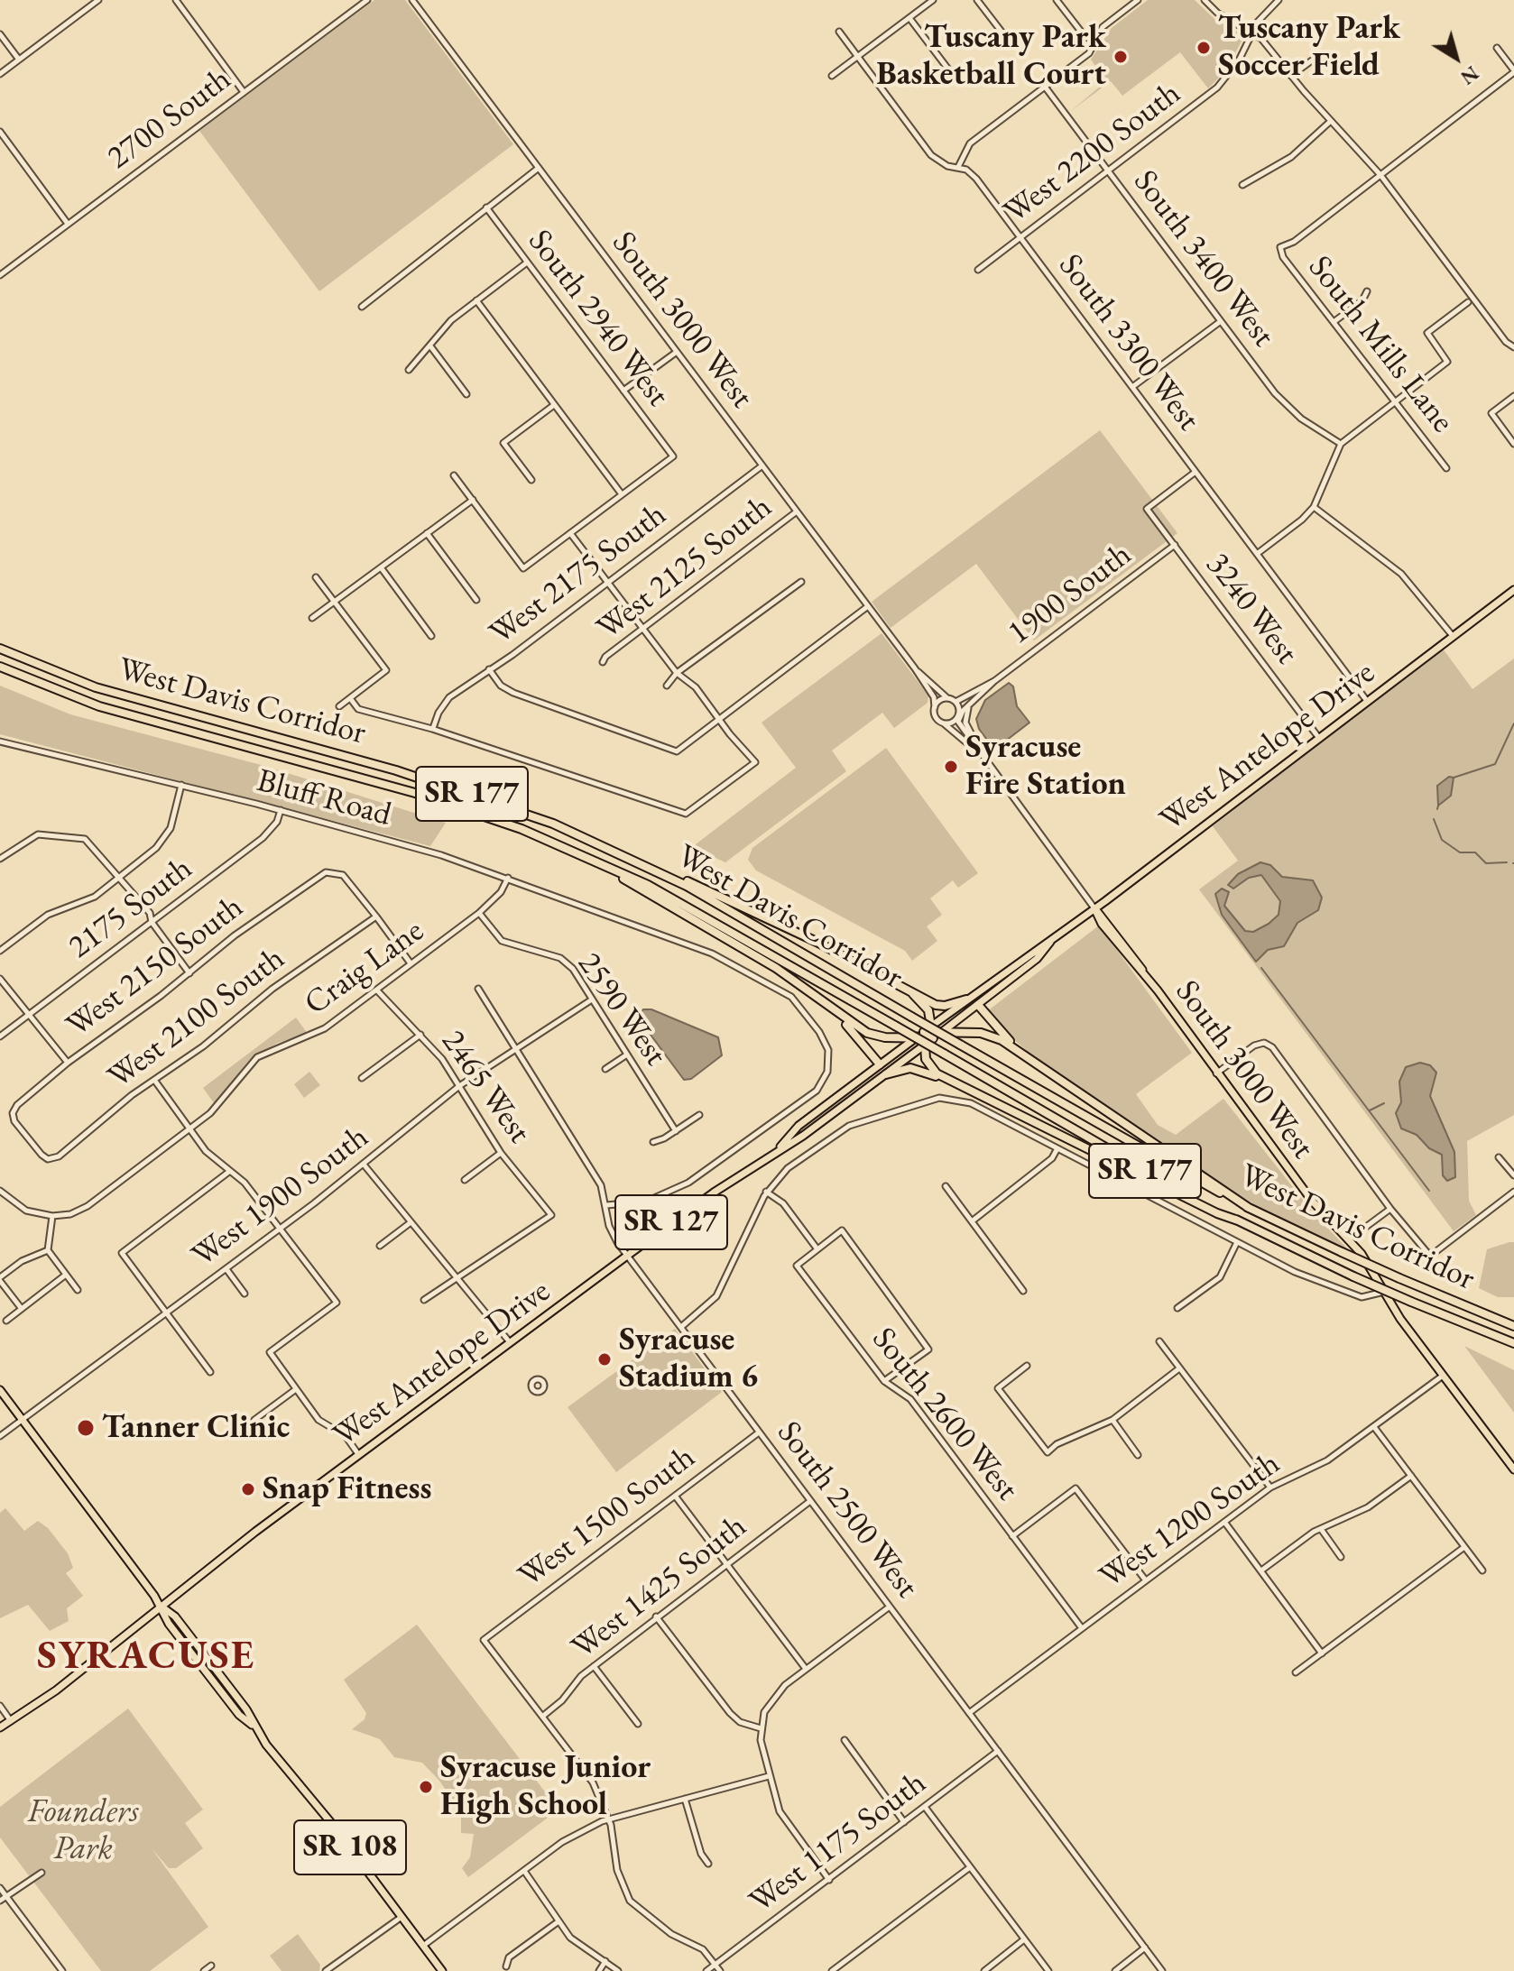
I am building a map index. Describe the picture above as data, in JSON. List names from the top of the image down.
{
  "streets": {
    "highway": ["West Davis Corridor", "SR 177"],
    "main road": [
      "South 3000 West",
      "West Antelope Drive",
      "SR 127",
      "SR 108"
    ],
    "street": [
      "2700 South",
      "West 2200 South",
      "South 3400 West",
      "South 2940 West",
      "South 3300 West",
      "South Mills Lane",
      "West 2125 South",
      "West 2175 South",
      "1900 South",
      "3240 West",
      "Bluff Road",
      "2175 South",
      "West 2150 South",
      "Craig Lane",
      "2590 West",
      "West 2100 South",
      "2465 West",
      "West 1900 South",
      "South 2600 West",
      "South 2500 West",
      "West 1500 South",
      "West 1200 South",
      "West 1425 South",
      "West 1175 South"
    ]
  },
  "crossings": [
    ["West 2200 South", "South 3400 West"],
    ["West 2200 South", "South 3300 West"],
    ["South 3000 West", "West 2125 South"],
    ["South 3000 West", "West 2175 South"],
    ["South 3000 West", "West Antelope Drive"],
    ["South 3000 West", "West 1200 South"],
    ["South 3300 West", "3240 West"],
    ["South 3300 West", "West Antelope Drive"],
    ["1900 South", "3240 West"],
    ["3240 West", "West Antelope Drive"],
    ["West Antelope Drive", "South 2500 West"],
    ["West Antelope Drive", "SR 108"],
    ["Bluff Road", "2175 South"],
    ["Bluff Road", "Craig Lane"],
    ["Bluff Road", "South 2500 West"],
    ["West 2150 South", "West 2100 South"],
    ["Craig Lane", "2590 West"],
    ["Craig Lane", "2465 West"],
    ["2590 West", "West 1900 South"],
    ["2465 West", "West 1900 South"],
    ["West 1900 South", "South 2500 West"],
    ["South 2600 West", "West 1200 South"],
    ["South 2500 West", "West 1500 South"],
    ["South 2500 West", "West 1200 South"],
    ["South 2500 West", "West 1425 South"],
    ["South 2500 West", "West 1175 South"],
    ["West 1500 South", "West 1425 South"]
  ],
  "districts": ["SYRACUSE"],
  "parks": ["Founders Park"],
  "places": [
    "Tuscany Park Soccer Field",
    "Tuscany Park Basketball Court",
    "Syracuse Fire Station",
    "Syracuse Stadium 6",
    "Tanner Clinic",
    "Snap Fitness",
    "Syracuse Junior High School"
  ],
  "north": "bottom right"
}
